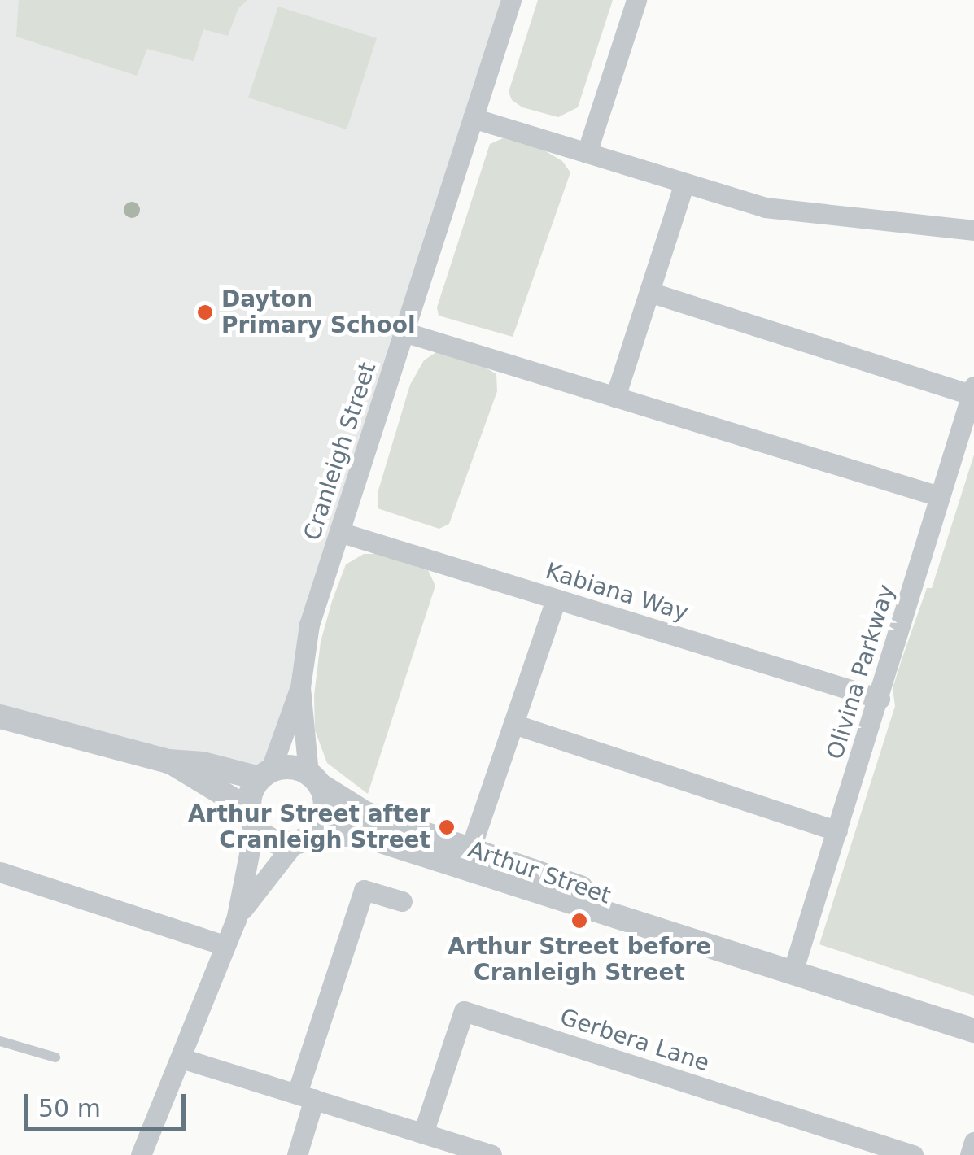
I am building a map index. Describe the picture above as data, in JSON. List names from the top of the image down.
{
  "streets": {
    "street": [
      "Cranleigh Street",
      "Kabiana Way",
      "Olivina Parkway",
      "Arthur Street",
      "Gerbera Lane"
    ]
  },
  "crossings": [
    ["Cranleigh Street", "Kabiana Way"],
    ["Cranleigh Street", "Arthur Street"],
    ["Kabiana Way", "Olivina Parkway"],
    ["Olivina Parkway", "Arthur Street"]
  ],
  "places": ["Dayton Primary School", "Arthur Street after Cranleigh Street", "Arthur Street before Cranleigh Street"],
  "scale_bar": "50 m"
}
